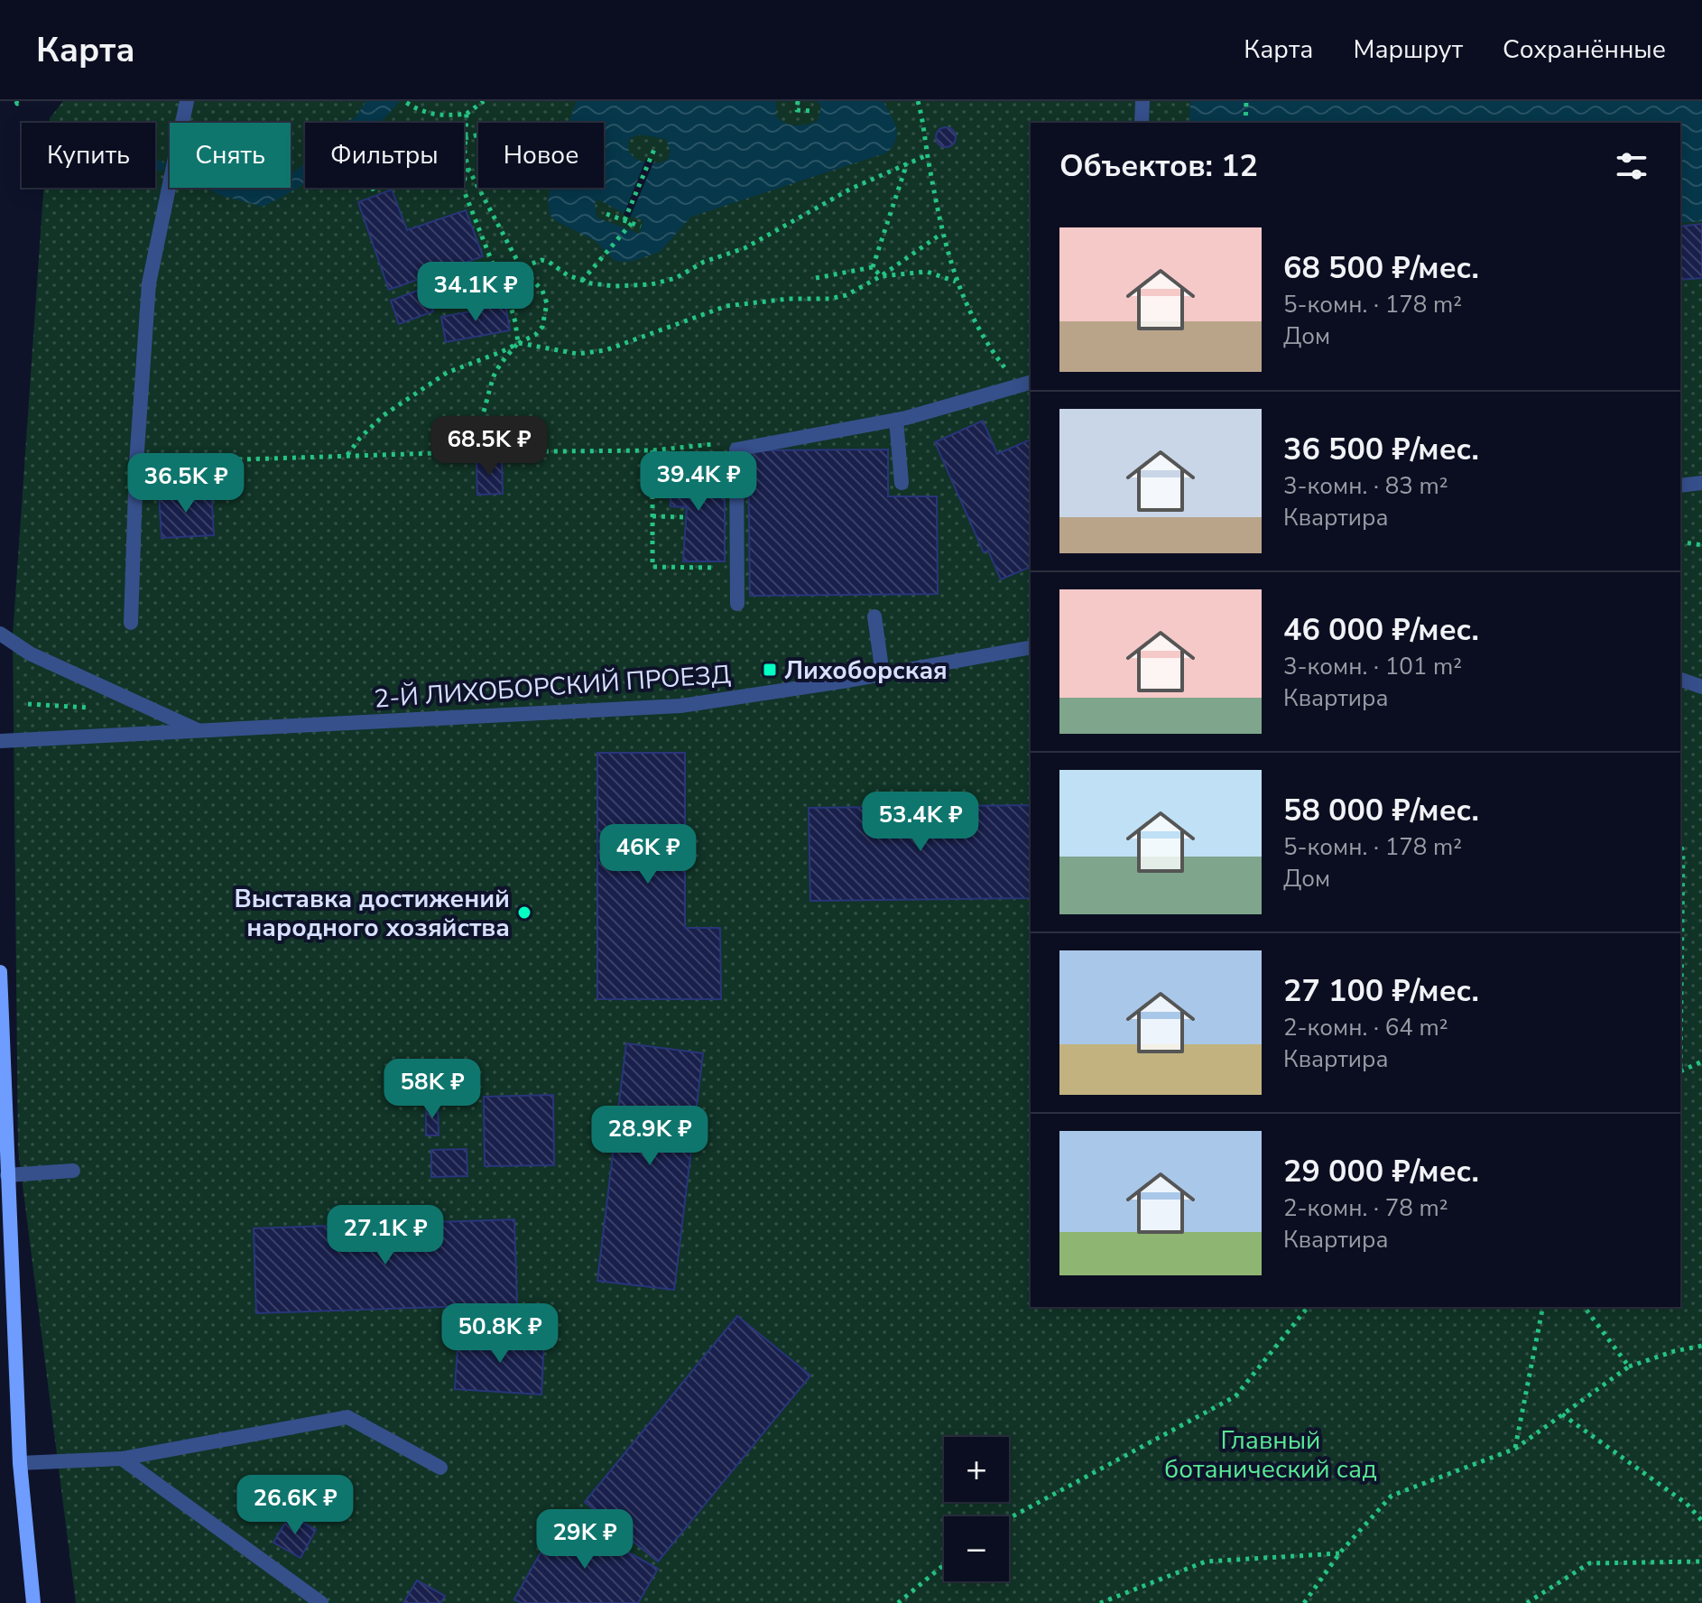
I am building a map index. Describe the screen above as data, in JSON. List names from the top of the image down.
{
  "streets": {
    "street": ["2-Й ЛИХОБОРСКИЙ ПРОЕЗД"]
  },
  "parks": ["Главный ботанический сад"],
  "places": {
    "transit": ["Лихоборская"],
    "other": ["Выставка достижений народного хозяйства"]
  },
  "page": {
    "header": "Карта",
    "nav": ["Карта", "Маршрут", "Сохранённые"],
    "chip": [
      "Купить",
      "Снять",
      "Фильтры",
      "Новое"
    ],
    "heading": "Объектов: 12",
    "list": [
      {
        "name": "68 500 ₽/мес.",
        "note": "5-комн. · 178 m² · Дом"
      },
      {
        "name": "36 500 ₽/мес.",
        "note": "3-комн. · 83 m² · Квартира"
      },
      {
        "name": "46 000 ₽/мес.",
        "note": "3-комн. · 101 m² · Квартира"
      },
      {
        "name": "58 000 ₽/мес.",
        "note": "5-комн. · 178 m² · Дом"
      },
      {
        "name": "27 100 ₽/мес.",
        "note": "2-комн. · 64 m² · Квартира"
      },
      {
        "name": "29 000 ₽/мес.",
        "note": "2-комн. · 78 m² · Квартира"
      }
    ],
    "price": [
      "34.1K ₽",
      "68.5K ₽",
      "39.4K ₽",
      "36.5K ₽",
      "53.4K ₽",
      "46K ₽",
      "58K ₽",
      "28.9K ₽",
      "27.1K ₽",
      "50.8K ₽",
      "26.6K ₽",
      "29K ₽"
    ],
    "map_buttons": ["+", "−"]
  }
}
